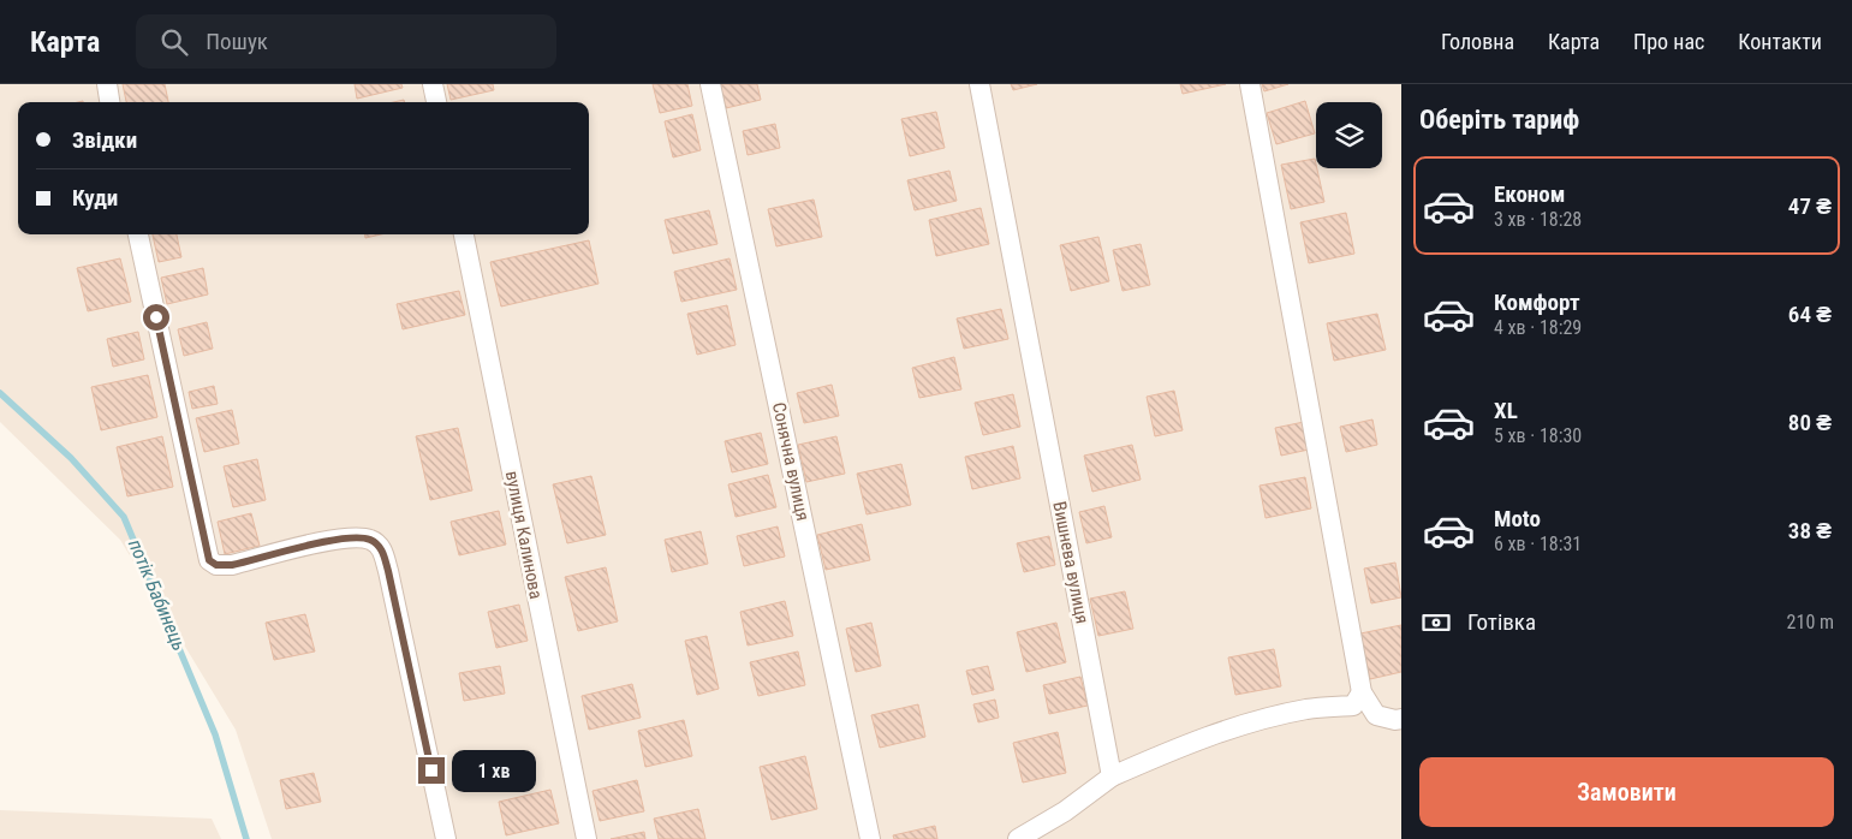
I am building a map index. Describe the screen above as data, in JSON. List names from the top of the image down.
{
  "streets": {
    "street": ["Сонячна вулиця", "вулиця Калинова", "Вишнева вулиця"]
  },
  "water": ["потік Бабинець"],
  "page": {
    "header": "Карта",
    "search": "Пошук",
    "nav": [
      "Головна",
      "Карта",
      "Про нас",
      "Контакти"
    ],
    "heading": "Оберіть тариф",
    "banner": ["Звідки", "Куди"],
    "list": [
      {
        "name": "Економ",
        "note": "3 хв · 18:28",
        "value": "47 ₴"
      },
      {
        "name": "Комфорт",
        "note": "4 хв · 18:29",
        "value": "64 ₴"
      },
      {
        "name": "XL",
        "note": "5 хв · 18:30",
        "value": "80 ₴"
      },
      {
        "name": "Moto",
        "note": "6 хв · 18:31",
        "value": "38 ₴"
      }
    ],
    "pay": ["Готівка", "210 m"],
    "buttons": "Замовити",
    "bubble": "1 хв"
  }
}
